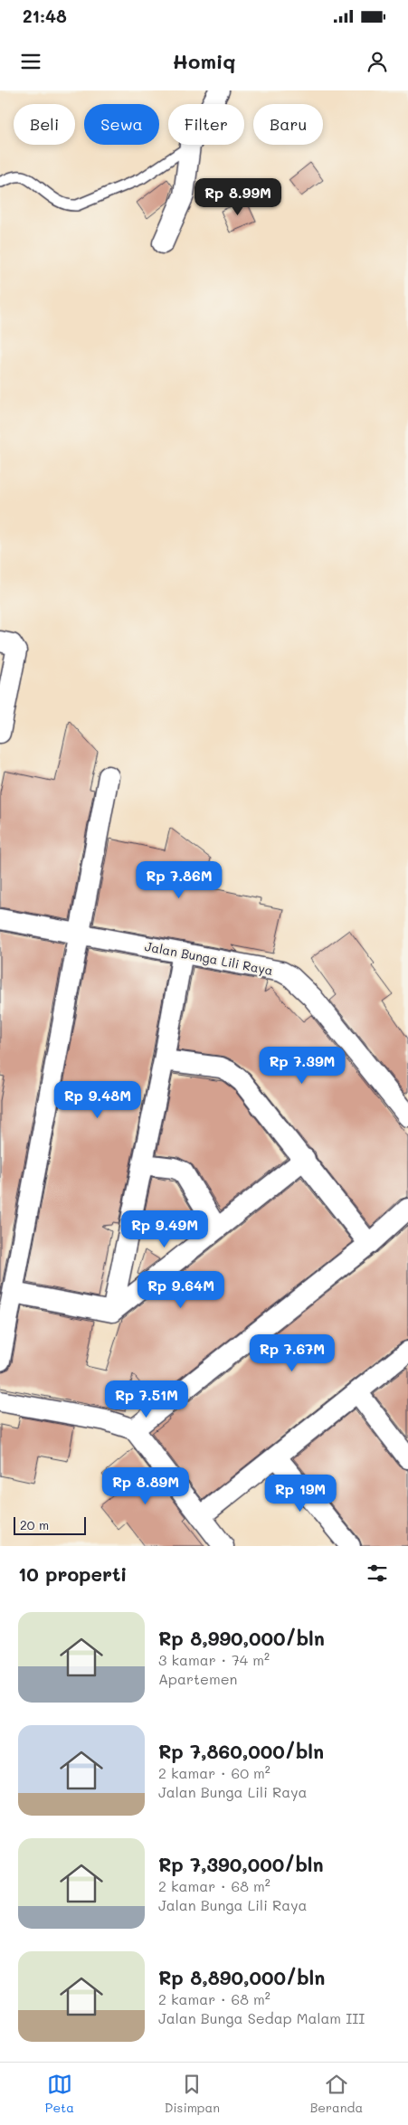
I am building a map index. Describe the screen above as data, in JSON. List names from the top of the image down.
{
  "streets": {
    "street": ["Jalan Bunga Lili Raya"]
  },
  "scale_bar": "20 m",
  "page": {
    "status": "21:48",
    "header": "Homiq",
    "chip": [
      "Beli",
      "Sewa",
      "Filter",
      "Baru"
    ],
    "price": [
      "Rp 8.99M",
      "Rp 7.86M",
      "Rp 7.39M",
      "Rp 9.48M",
      "Rp 9.49M",
      "Rp 9.64M",
      "Rp 7.67M",
      "Rp 7.51M",
      "Rp 8.89M",
      "Rp 19M"
    ],
    "scale": "20 m",
    "heading": "10 properti",
    "list": [
      {
        "name": "Rp 8,990,000/bln",
        "note": "3 kamar · 74 m² · Apartemen"
      },
      {
        "name": "Rp 7,860,000/bln",
        "note": "2 kamar · 60 m² · Jalan Bunga Lili Raya"
      },
      {
        "name": "Rp 7,390,000/bln",
        "note": "2 kamar · 68 m² · Jalan Bunga Lili Raya"
      },
      {
        "name": "Rp 8,890,000/bln",
        "note": "2 kamar · 68 m² · Jalan Bunga Sedap Malam III"
      }
    ],
    "tabs": ["Peta", "Disimpan", "Beranda"]
  }
}
